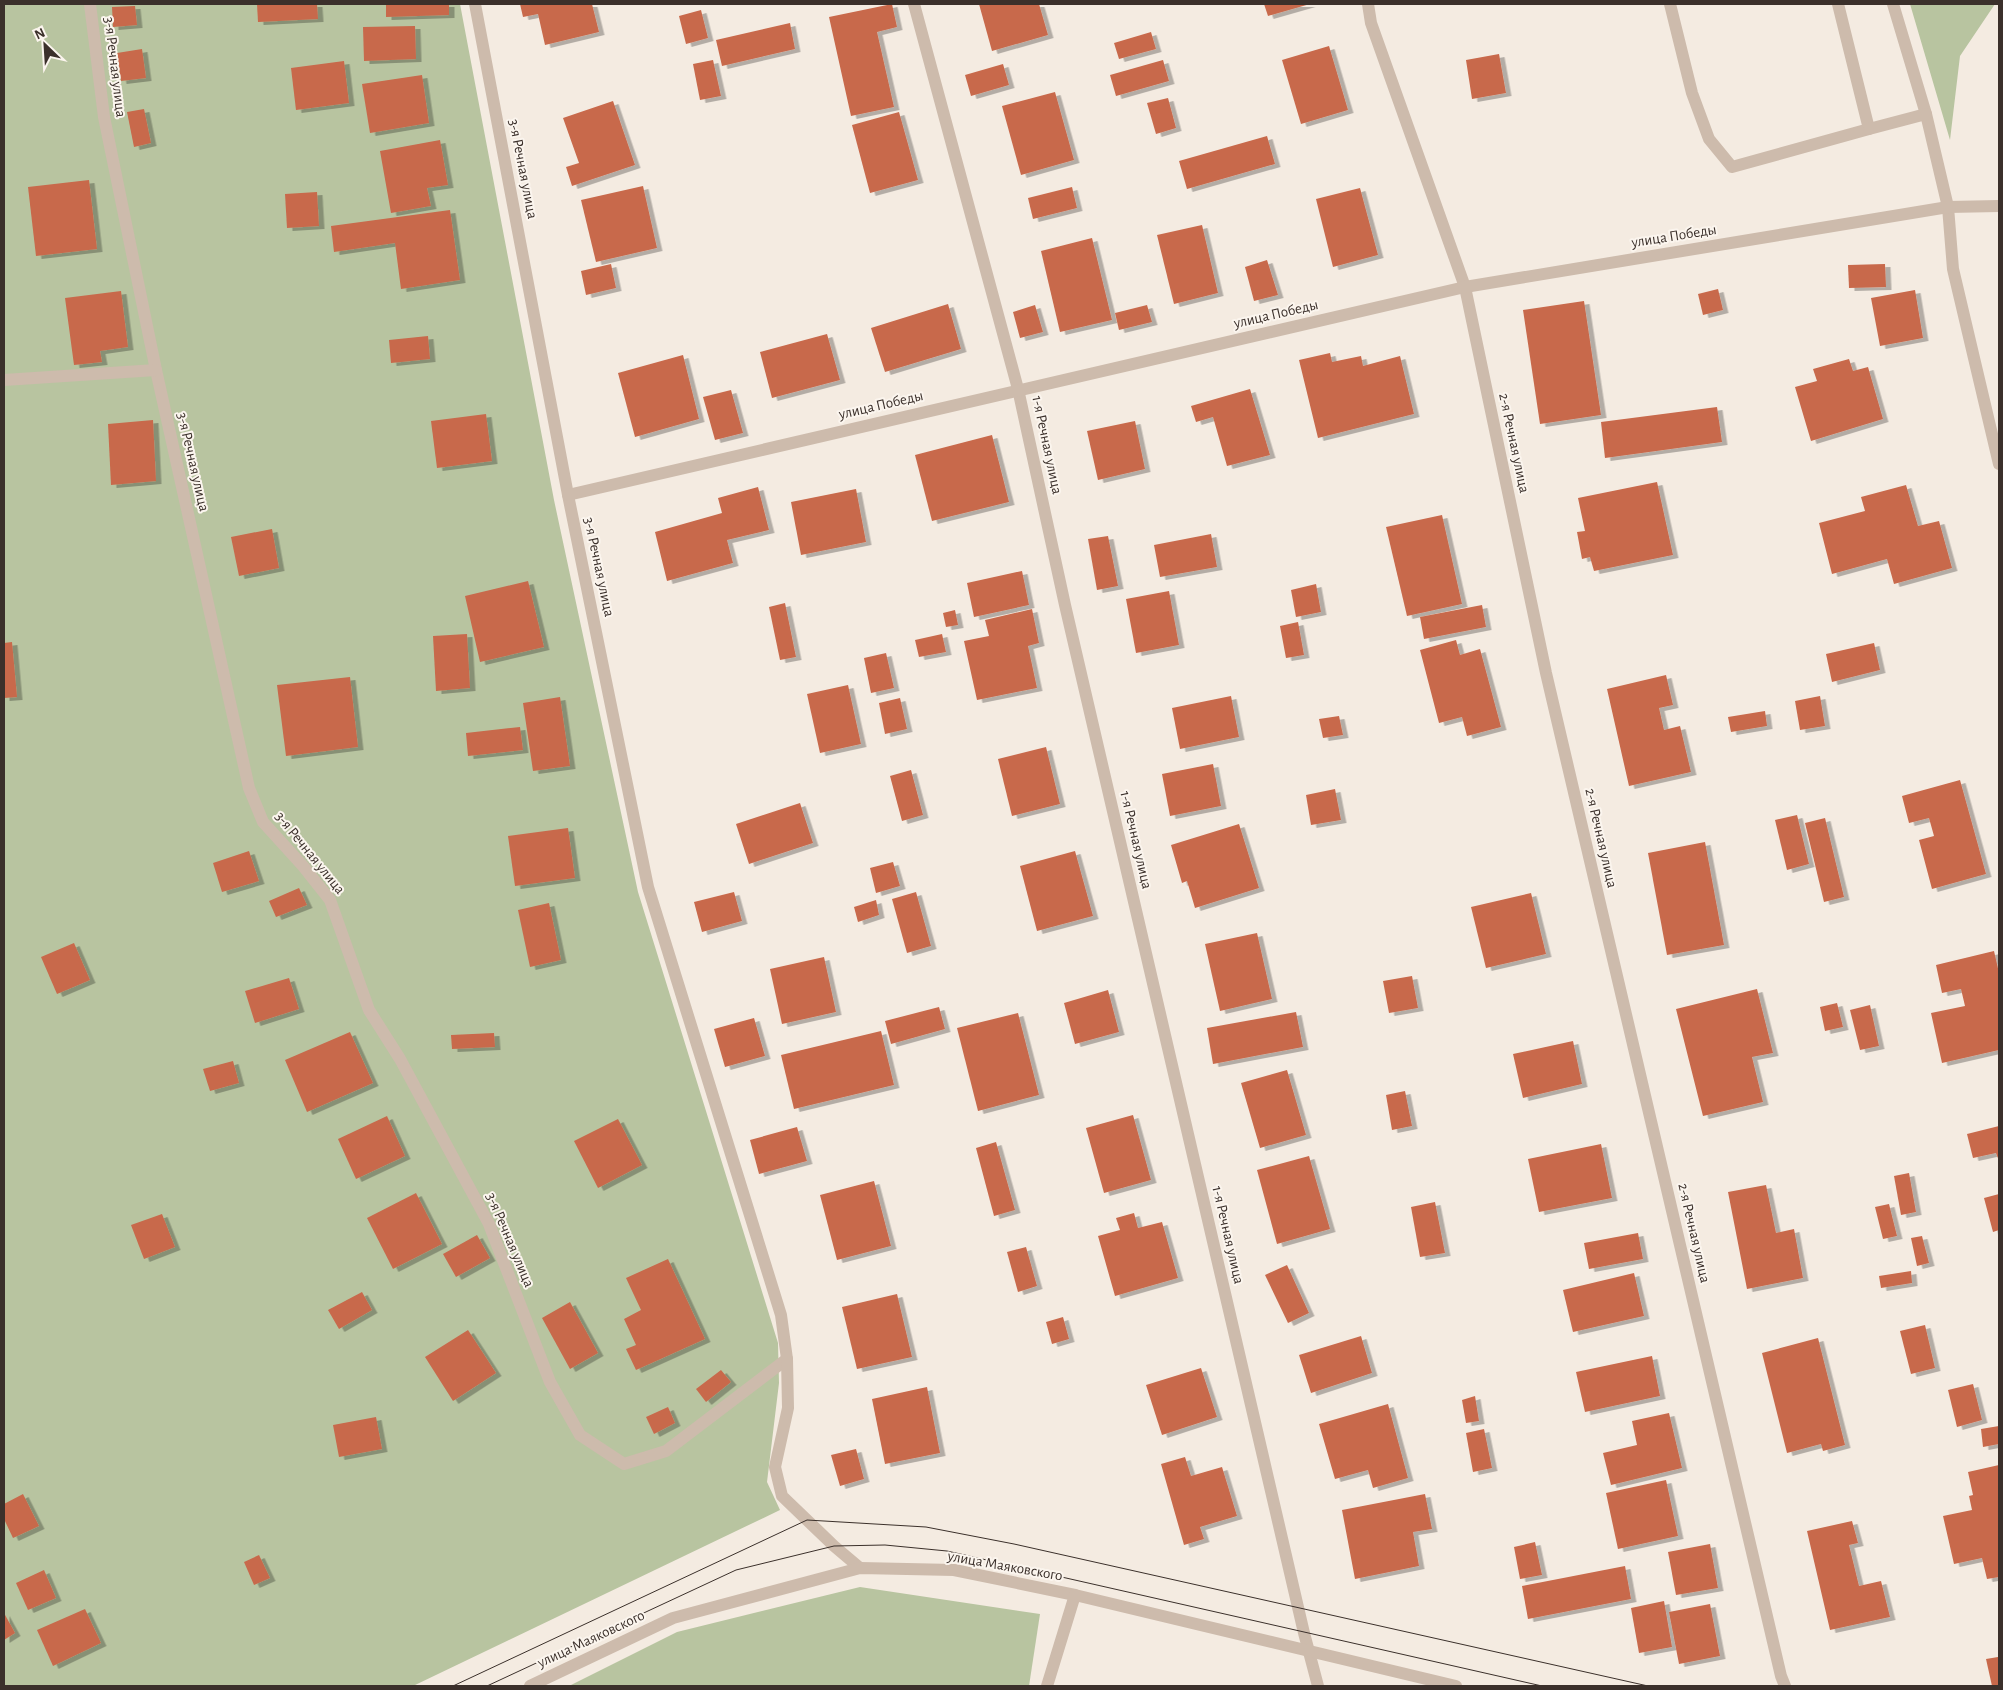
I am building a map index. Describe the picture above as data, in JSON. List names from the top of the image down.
{
  "streets": {
    "street": [
      "3-я Речная улица",
      "улица Победы",
      "2-я Речная улица",
      "1-я Речная улица",
      "улица Маяковского"
    ]
  },
  "crossings": [
    ["3-я Речная улица", "улица Победы"],
    ["3-я Речная улица", "улица Маяковского"],
    ["улица Победы", "2-я Речная улица"],
    ["улица Победы", "1-я Речная улица"],
    ["1-я Речная улица", "улица Маяковского"]
  ],
  "north": "top left"
}
